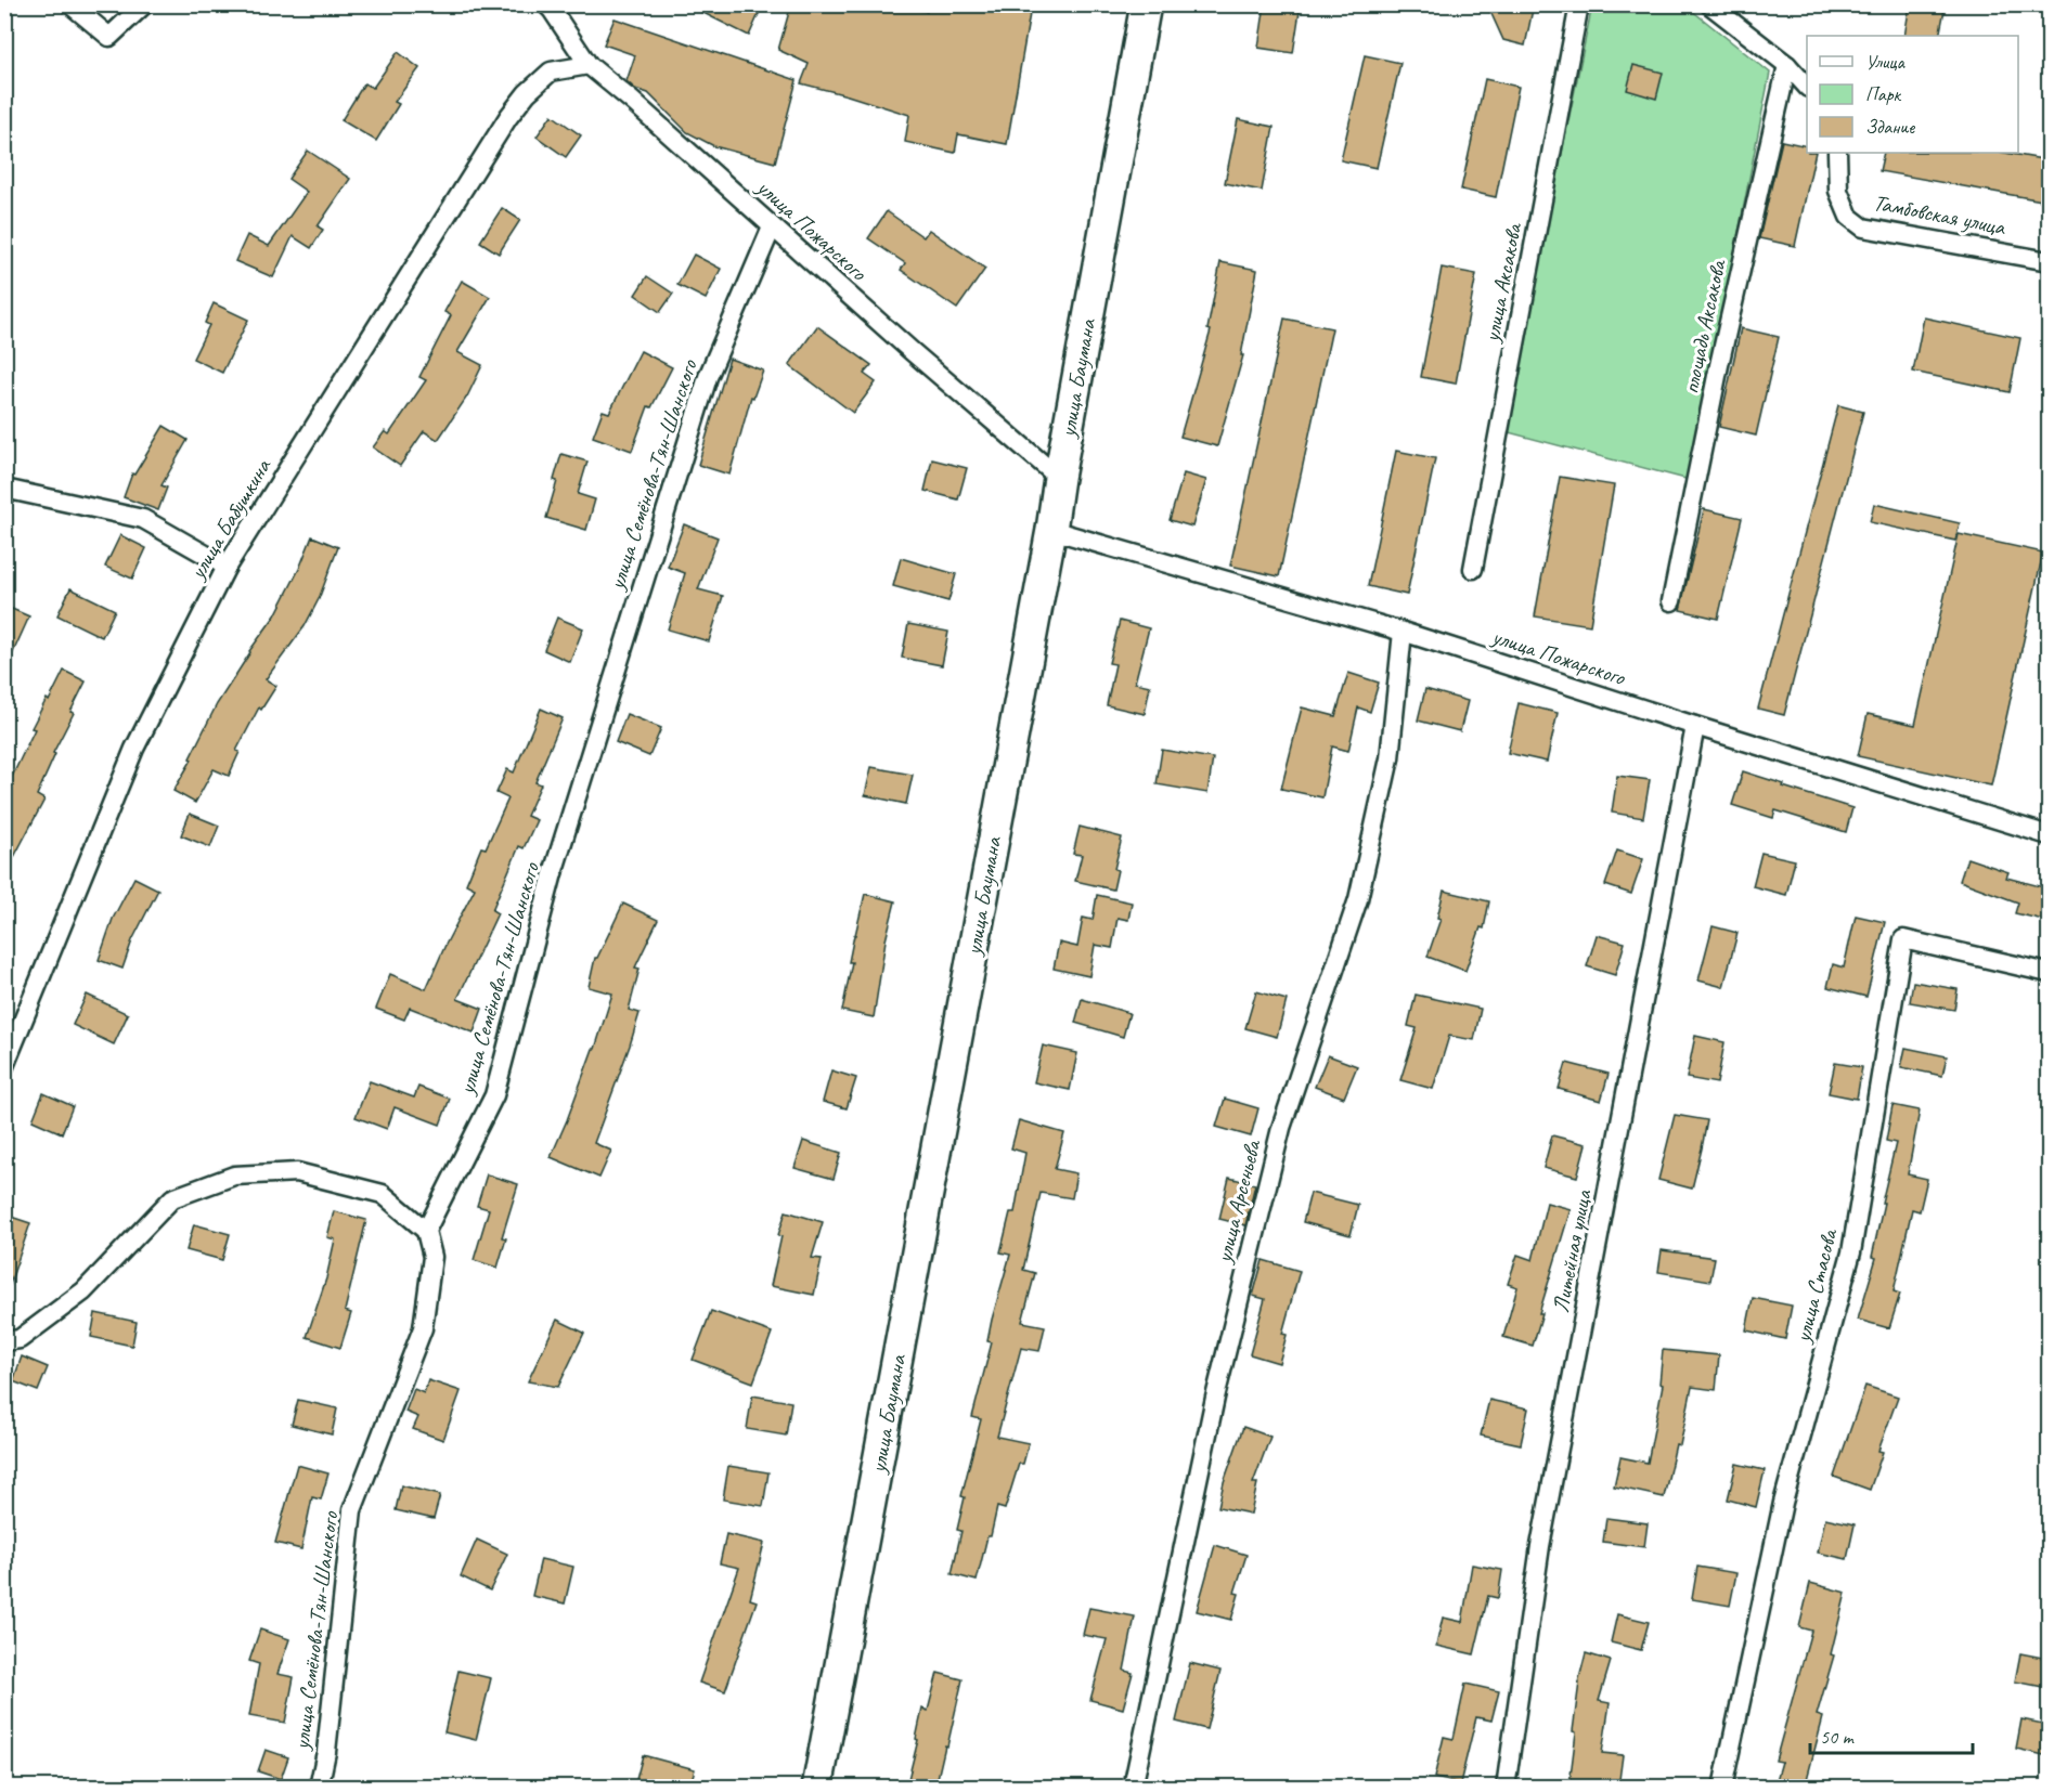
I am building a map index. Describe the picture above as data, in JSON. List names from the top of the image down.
{
  "streets": {
    "main road": ["улица Баумана"],
    "street": [
      "Тамбовская улица",
      "улица Пожарского",
      "улица Аксакова",
      "площадь Аксакова",
      "улица Семёнова-Тян-Шанского",
      "улица Бабушкина",
      "улица Арсеньева",
      "Литейная улица",
      "улица Стасова"
    ]
  },
  "crossings": [
    ["улица Пожарского", "улица Баумана"],
    ["улица Пожарского", "улица Семёнова-Тян-Шанского"],
    ["улица Пожарского", "улица Бабушкина"],
    ["улица Пожарского", "улица Арсеньева"],
    ["улица Пожарского", "Литейная улица"]
  ],
  "legend": ["Улица", "Парк", "Здание"],
  "scale_bar": "50 m"
}
